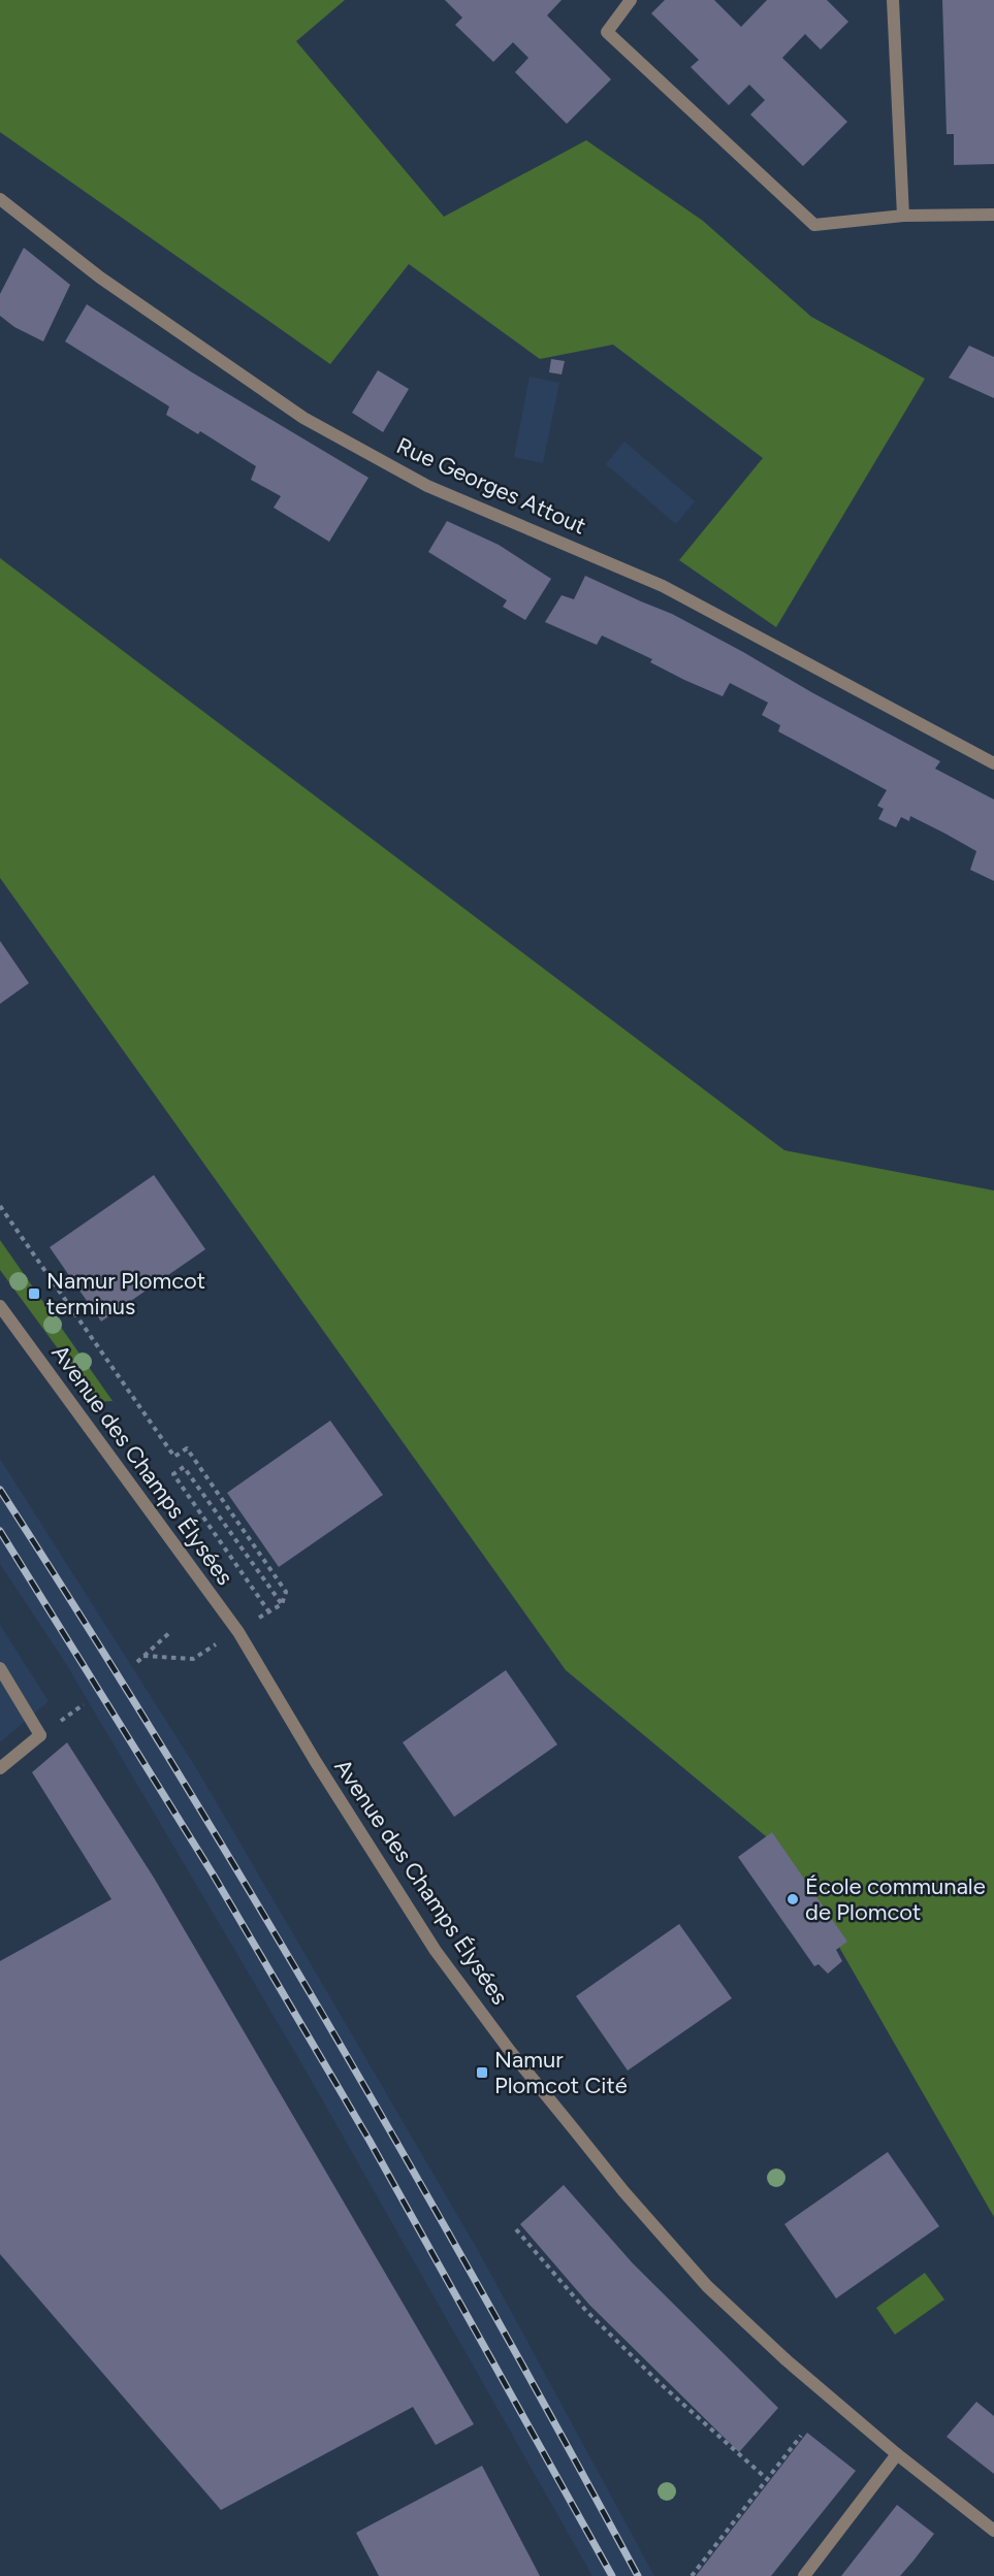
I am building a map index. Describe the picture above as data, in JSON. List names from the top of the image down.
{
  "streets": {
    "street": ["Rue Georges Attout", "Avenue des Champs Élysées"]
  },
  "places": {
    "transit": ["Namur Plomcot terminus", "Namur Plomcot Cité"],
    "other": ["École communale de Plomcot"]
  }
}
